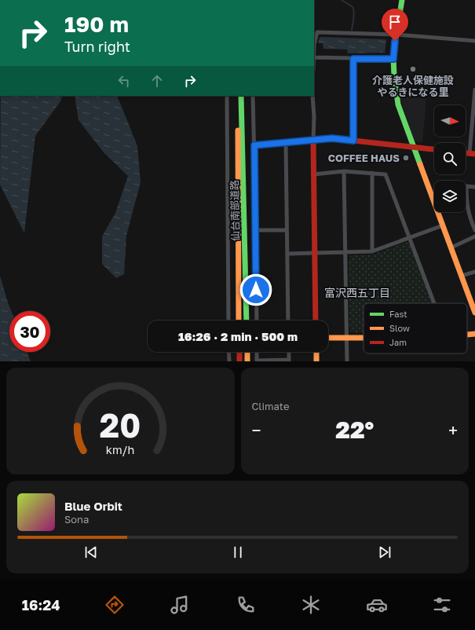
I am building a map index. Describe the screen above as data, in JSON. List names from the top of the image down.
{
  "streets": {
    "main road": ["仙台南部道路"]
  },
  "districts": ["富沢西五丁目"],
  "places": ["介護老人保健施設 やるきになる里", "COFFEE HAUS"],
  "legend": ["Fast", "Slow", "Jam"],
  "north": "right",
  "page": {
    "turn": ["190 m", "Turn right"],
    "limit": "30",
    "trip": "16:26 · 2 min · 500 m",
    "tile": "Climate",
    "heat": ["−", "22°", "+"],
    "song": ["Blue Orbit", "Sona"],
    "tabs": "16:24",
    "gauge": ["20", "km/h"]
  }
}
